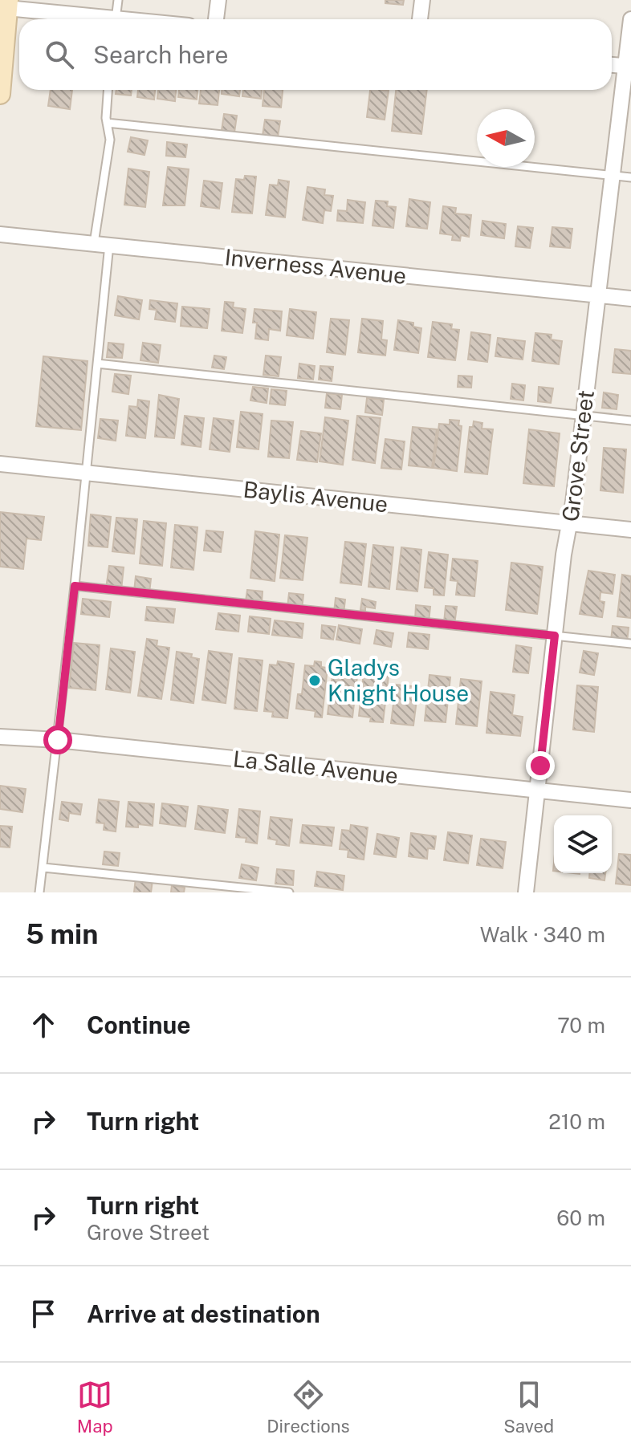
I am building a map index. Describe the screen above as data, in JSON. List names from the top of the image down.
{
  "streets": {
    "street": [
      "Inverness Avenue",
      "Grove Street",
      "Baylis Avenue",
      "La Salle Avenue"
    ]
  },
  "crossings": [
    ["Inverness Avenue", "Grove Street"],
    ["Grove Street", "Baylis Avenue"],
    ["Grove Street", "La Salle Avenue"]
  ],
  "places": ["Gladys Knight House"],
  "north": "left",
  "page": {
    "search": "Search here",
    "heading": ["5 min", "Walk · 340 m"],
    "list": [
      ["Continue", "70 m"],
      ["Turn right", "210 m"],
      ["Turn right", "Grove Street", "60 m"],
      "Arrive at destination"
    ],
    "nav": ["Map", "Directions", "Saved"]
  }
}
